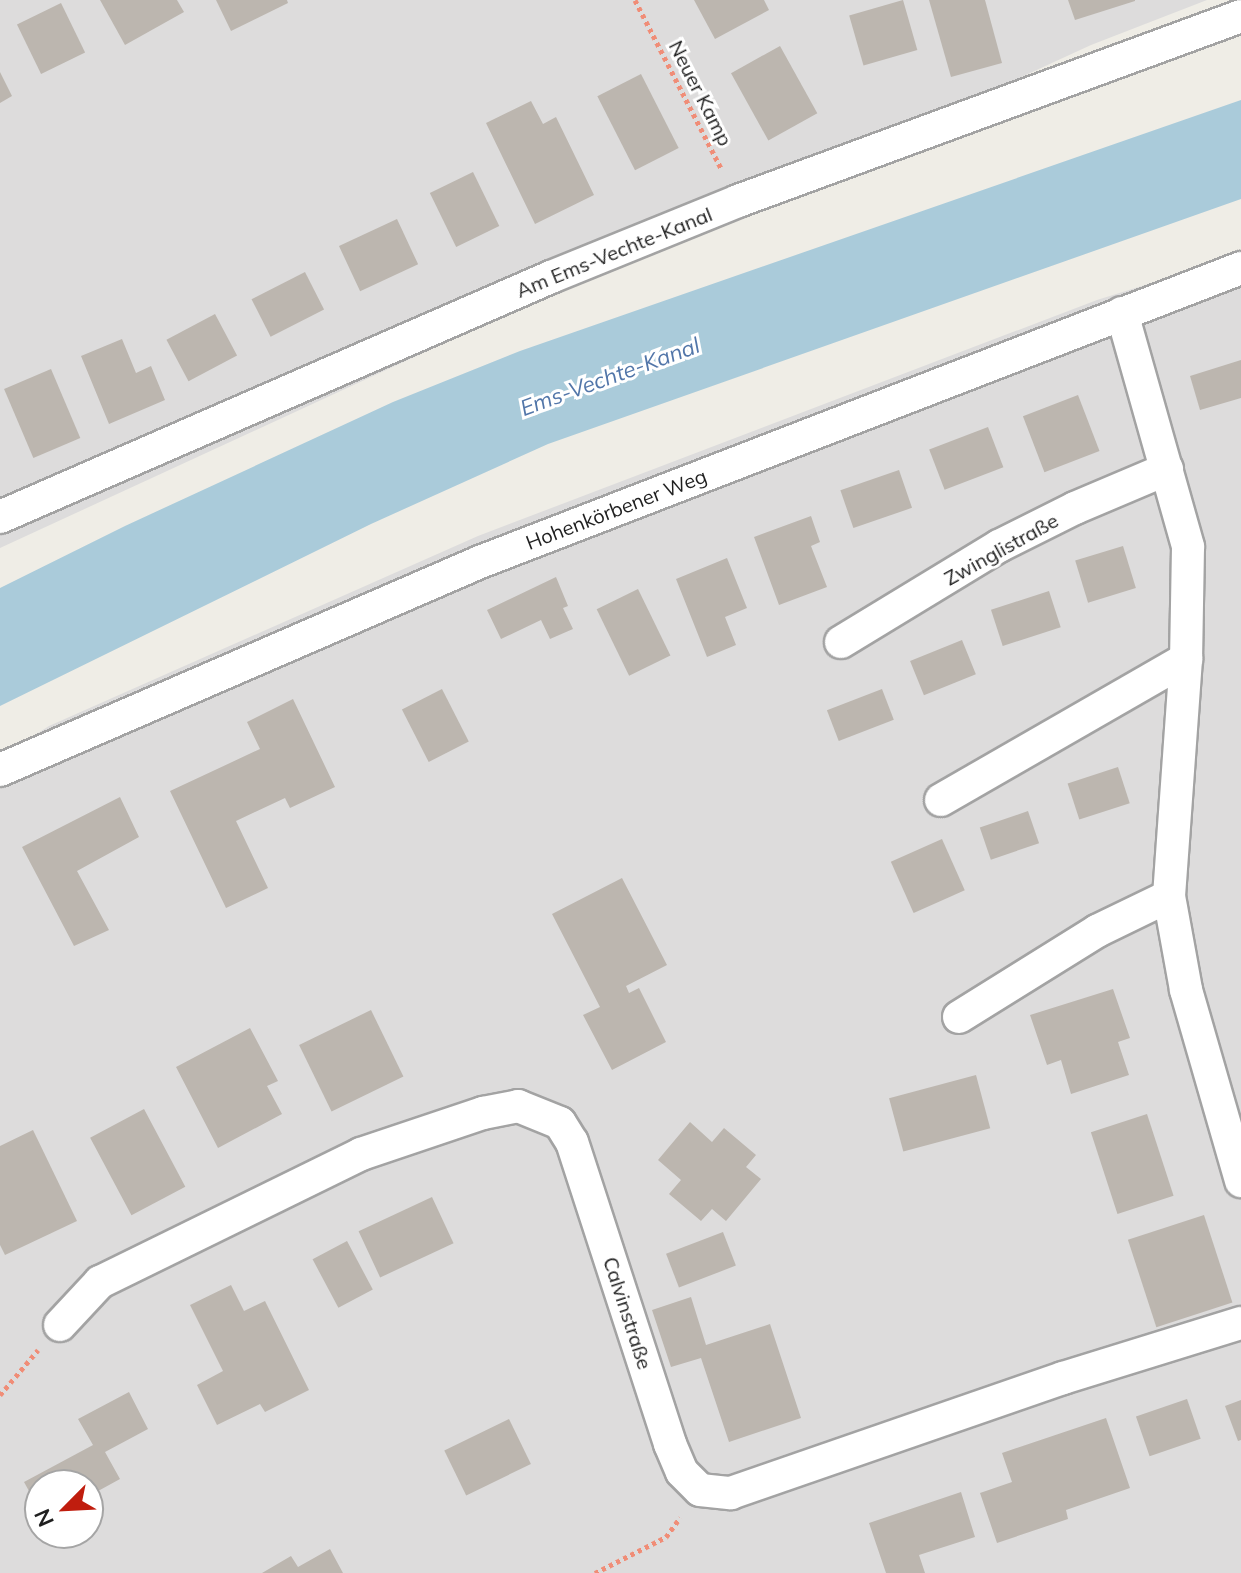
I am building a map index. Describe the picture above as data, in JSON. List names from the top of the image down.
{
  "streets": {
    "street": [
      "Am Ems-Vechte-Kanal",
      "Hohenkörbener Weg",
      "Zwinglistraße",
      "Calvinstraße"
    ],
    "path": ["Neuer Kamp"]
  },
  "crossings": [
    ["Neuer Kamp", "Am Ems-Vechte-Kanal"]
  ],
  "water": ["Ems-Vechte-Kanal"],
  "north": "bottom left"
}
